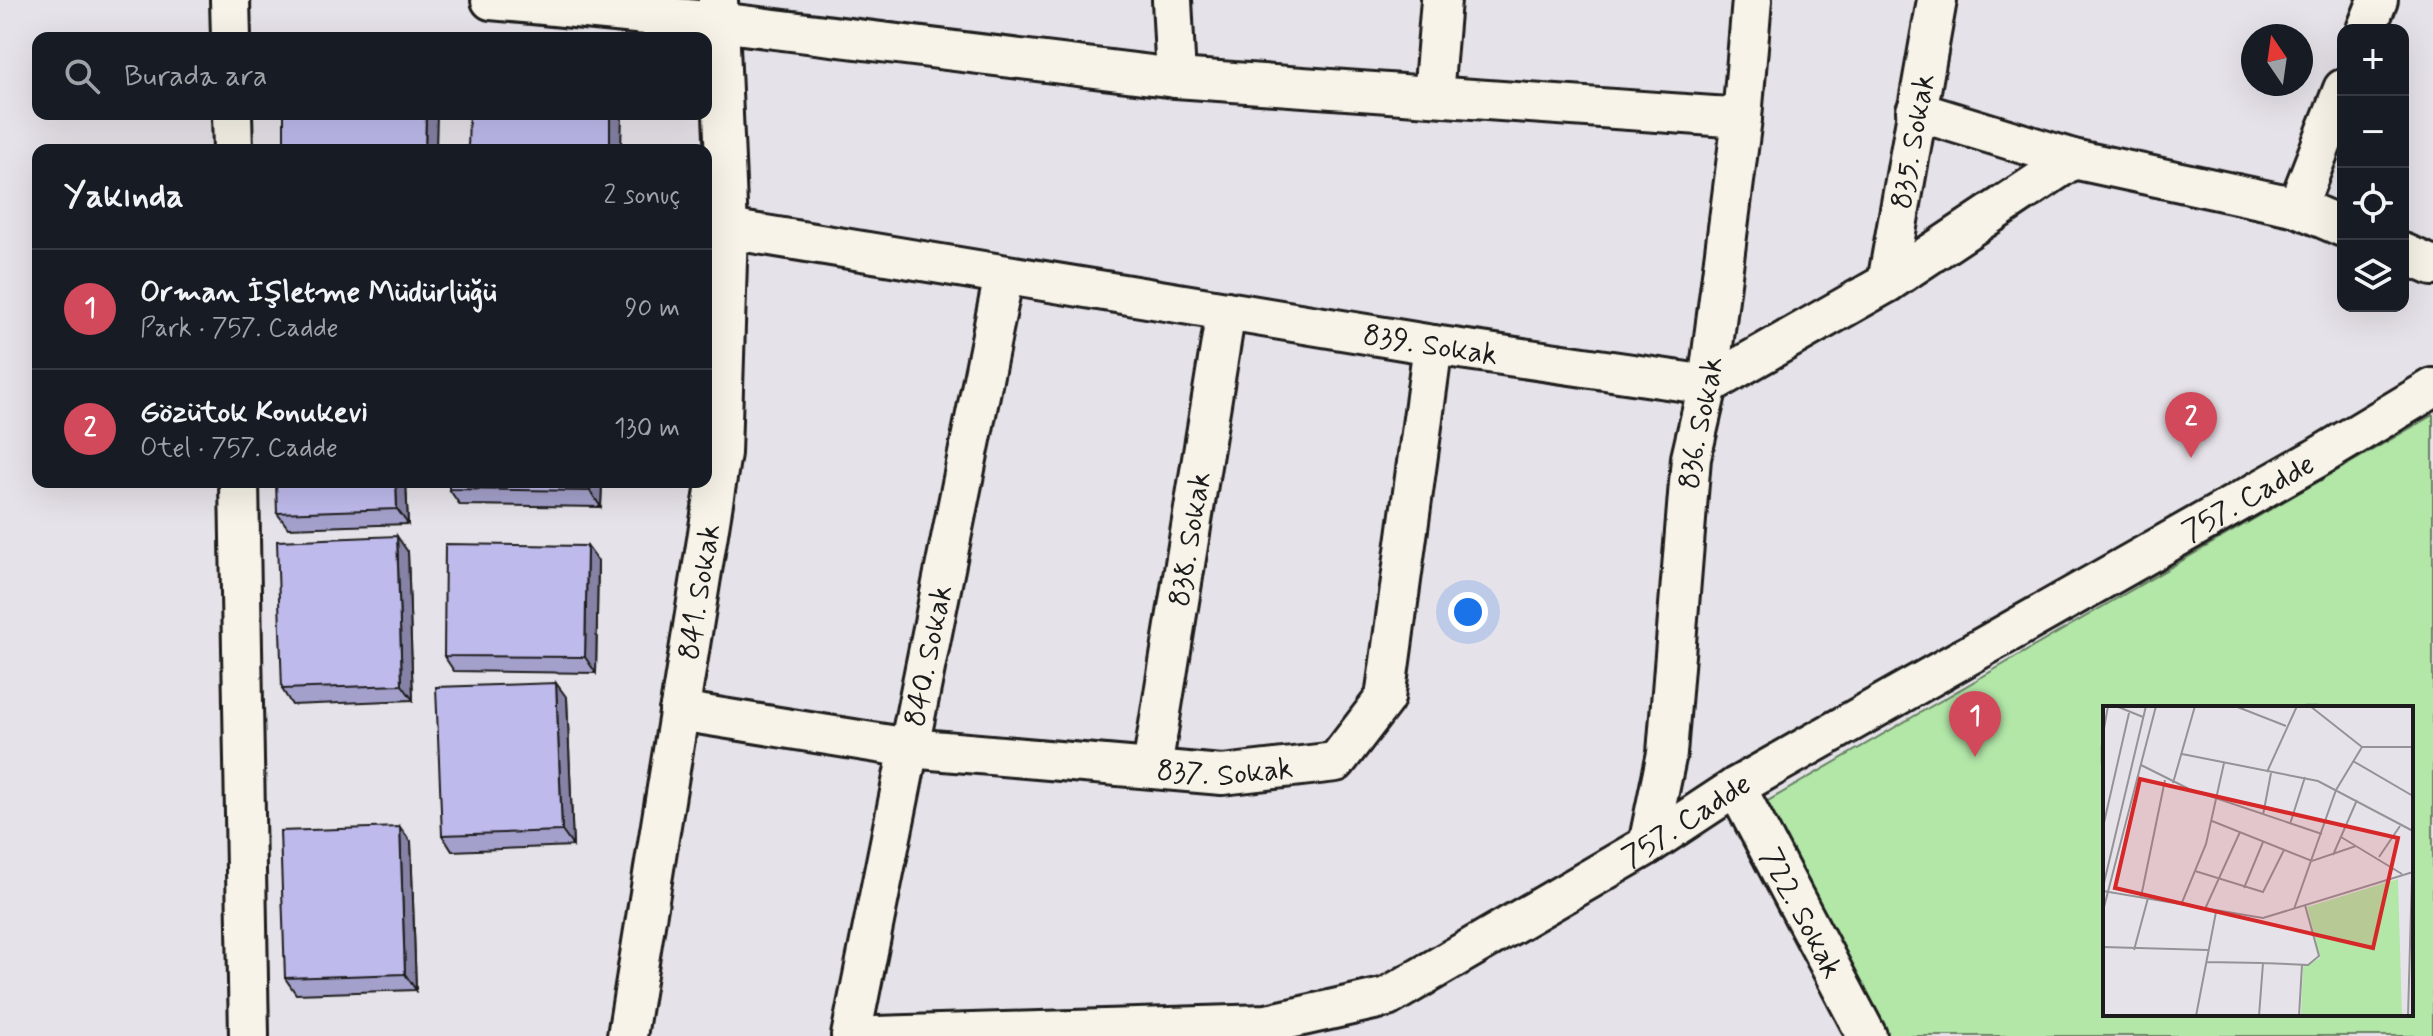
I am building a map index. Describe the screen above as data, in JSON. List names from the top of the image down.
{
  "streets": {
    "street": [
      "835. Sokak",
      "839. Sokak",
      "836. Sokak",
      "757. Cadde",
      "838. Sokak",
      "841. Sokak",
      "840. Sokak",
      "837. Sokak",
      "722. Sokak"
    ]
  },
  "crossings": [
    ["839. Sokak", "836. Sokak"],
    ["839. Sokak", "838. Sokak"],
    ["839. Sokak", "841. Sokak"],
    ["839. Sokak", "840. Sokak"],
    ["839. Sokak", "837. Sokak"],
    ["836. Sokak", "757. Cadde"],
    ["757. Cadde", "722. Sokak"],
    ["838. Sokak", "837. Sokak"],
    ["841. Sokak", "837. Sokak"],
    ["840. Sokak", "837. Sokak"]
  ],
  "north": "top",
  "page": {
    "map_buttons": ["+", "−"],
    "search": "Burada ara",
    "heading": ["Yakında", "2 sonuç"],
    "list": [
      {
        "mark": "1",
        "name": "Orman İşletme Müdürlüğü",
        "note": "Park · 757. Cadde",
        "value": "90 m"
      },
      {
        "mark": "2",
        "name": "Gözütok Konukevi",
        "note": "Otel · 757. Cadde",
        "value": "130 m"
      }
    ],
    "pins": ["2", "1"]
  }
}
